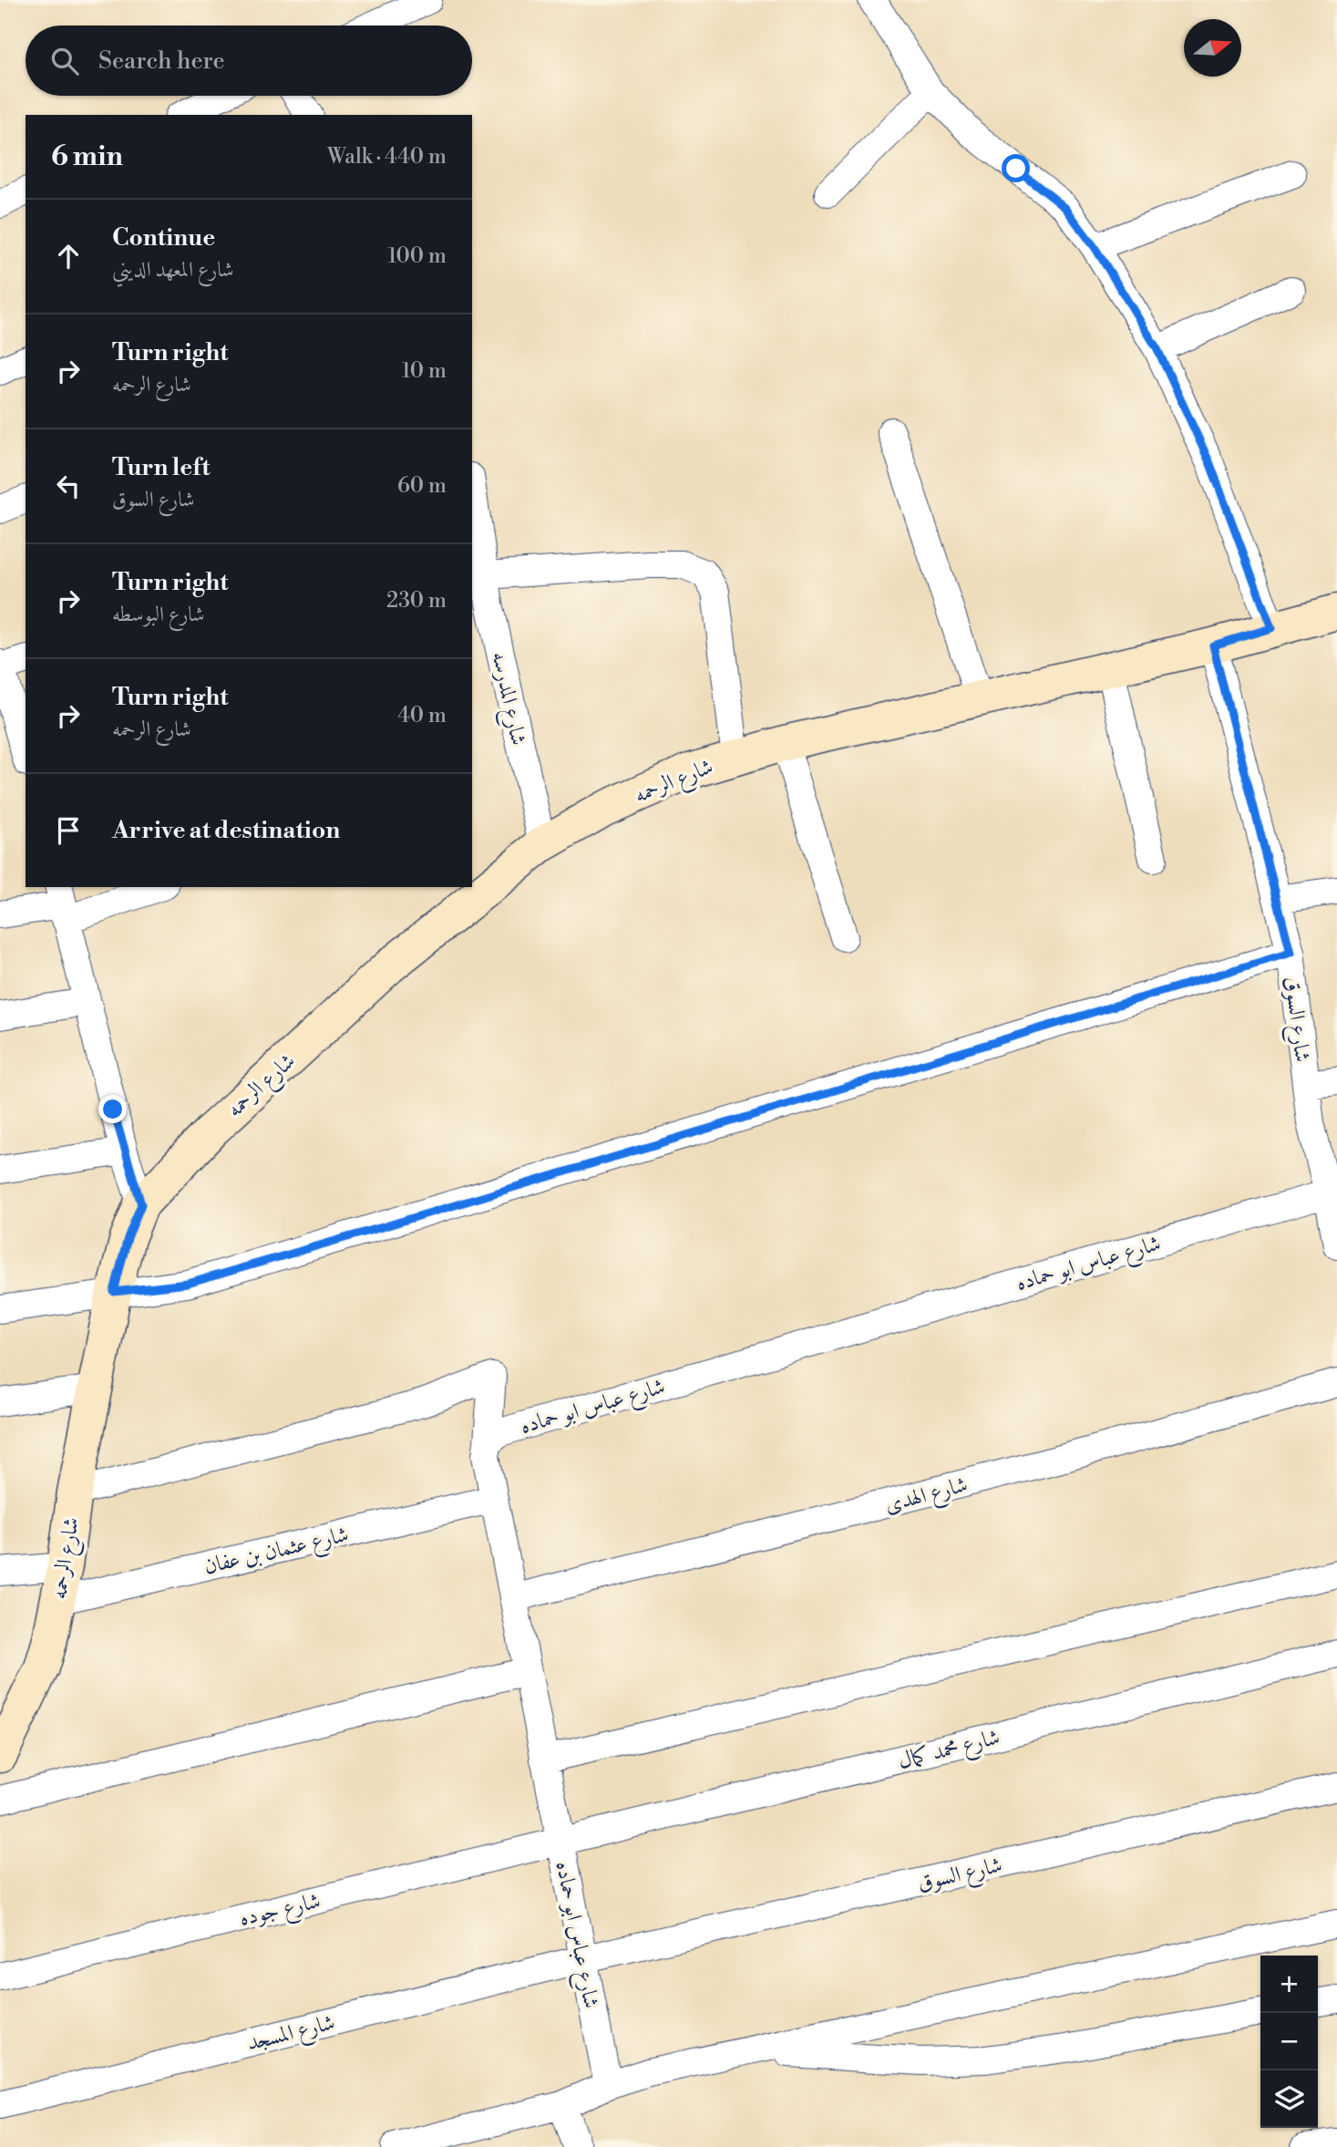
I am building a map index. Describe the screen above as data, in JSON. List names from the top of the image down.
{
  "streets": {
    "street": [
      "شارع المدرسه",
      "شارع الرحمه",
      "شارع السوق",
      "شارع عباس ابو حماده",
      "شارع الهدى",
      "شارع عثمان بن عفان",
      "شارع محمد كمال",
      "شارع جوده",
      "شارع المسجد"
    ]
  },
  "crossings": [
    ["شارع المدرسه", "شارع الرحمه"],
    ["شارع الرحمه", "شارع السوق"],
    ["شارع الرحمه", "شارع عثمان بن عفان"],
    ["شارع السوق", "شارع عباس ابو حماده"],
    ["شارع السوق", "شارع المسجد"],
    ["شارع عباس ابو حماده", "شارع الهدى"],
    ["شارع عباس ابو حماده", "شارع عثمان بن عفان"],
    ["شارع عباس ابو حماده", "شارع محمد كمال"],
    ["شارع عباس ابو حماده", "شارع جوده"],
    ["شارع عباس ابو حماده", "شارع المسجد"],
    ["شارع محمد كمال", "شارع جوده"]
  ],
  "north": "right",
  "page": {
    "search": "Search here",
    "heading": ["6 min", "Walk · 440 m"],
    "list": [
      ["Continue", "شارع المعهد الديني", "100 m"],
      ["Turn right", "شارع الرحمه", "10 m"],
      ["Turn left", "شارع السوق", "60 m"],
      ["Turn right", "شارع البوسطه", "230 m"],
      ["Turn right", "شارع الرحمه", "40 m"],
      "Arrive at destination"
    ],
    "map_buttons": ["+", "−"]
  }
}
